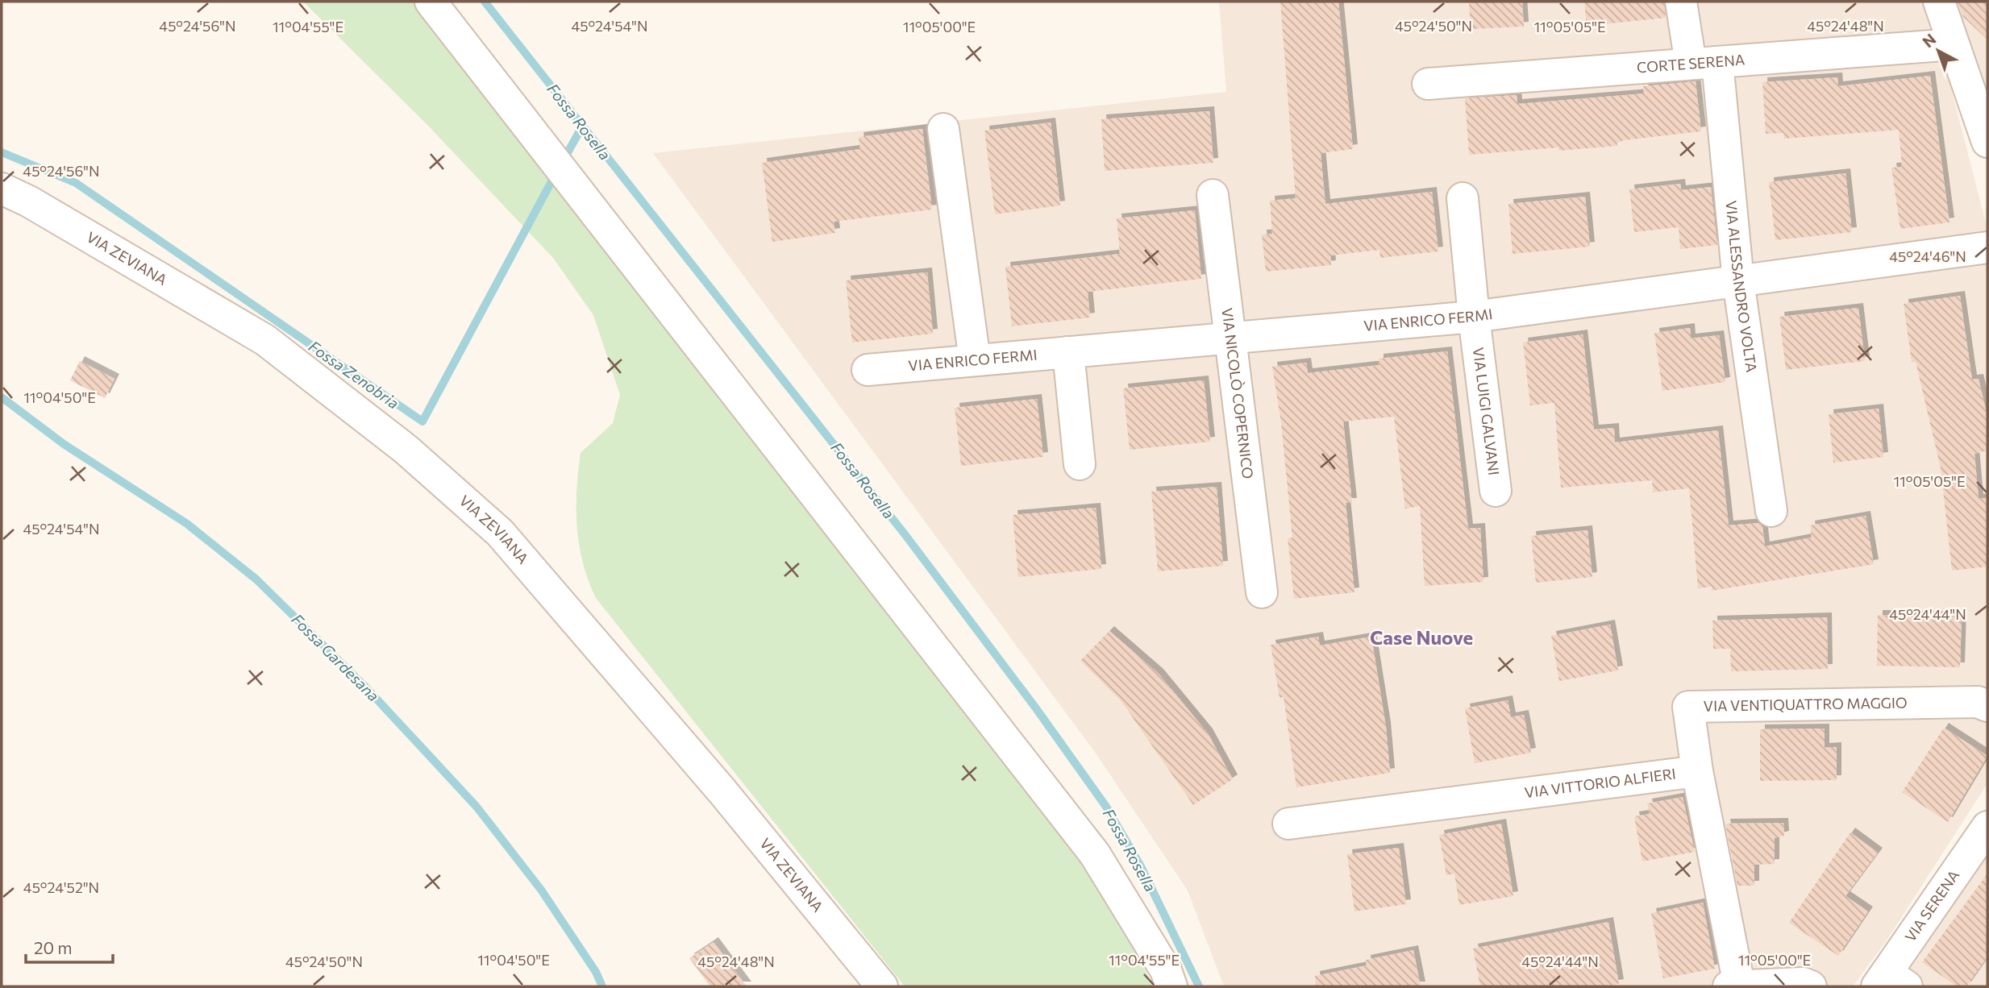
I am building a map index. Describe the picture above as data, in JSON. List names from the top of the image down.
{
  "streets": {
    "street": [
      "CORTE SERENA",
      "VIA ZEVIANA",
      "VIA ALESSANDRO VOLTA",
      "VIA ENRICO FERMI",
      "VIA NICOLÒ COPERNICO",
      "VIA LUIGI GALVANI",
      "VIA VENTIQUATTRO MAGGIO",
      "VIA VITTORIO ALFIERI",
      "VIA SERENA"
    ]
  },
  "crossings": [
    ["CORTE SERENA", "VIA ALESSANDRO VOLTA"],
    ["VIA ALESSANDRO VOLTA", "VIA ENRICO FERMI"],
    ["VIA ENRICO FERMI", "VIA NICOLÒ COPERNICO"],
    ["VIA ENRICO FERMI", "VIA LUIGI GALVANI"],
    ["VIA VENTIQUATTRO MAGGIO", "VIA VITTORIO ALFIERI"]
  ],
  "districts": ["Case Nuove"],
  "water": ["Fossa Rosella", "Fossa Zenobria", "Fossa Gardesana"],
  "scale_bar": "20 m",
  "north": "top left",
  "coordinates": [
    "45°24'56\"N",
    "45°24'54\"N",
    "45°24'50\"N",
    "45°24'48\"N",
    "11°04'55\"E",
    "11°05'00\"E",
    "11°05'05\"E",
    "45°24'46\"N",
    "11°04'50\"E",
    "45°24'44\"N",
    "45°24'52\"N"
  ]
}
